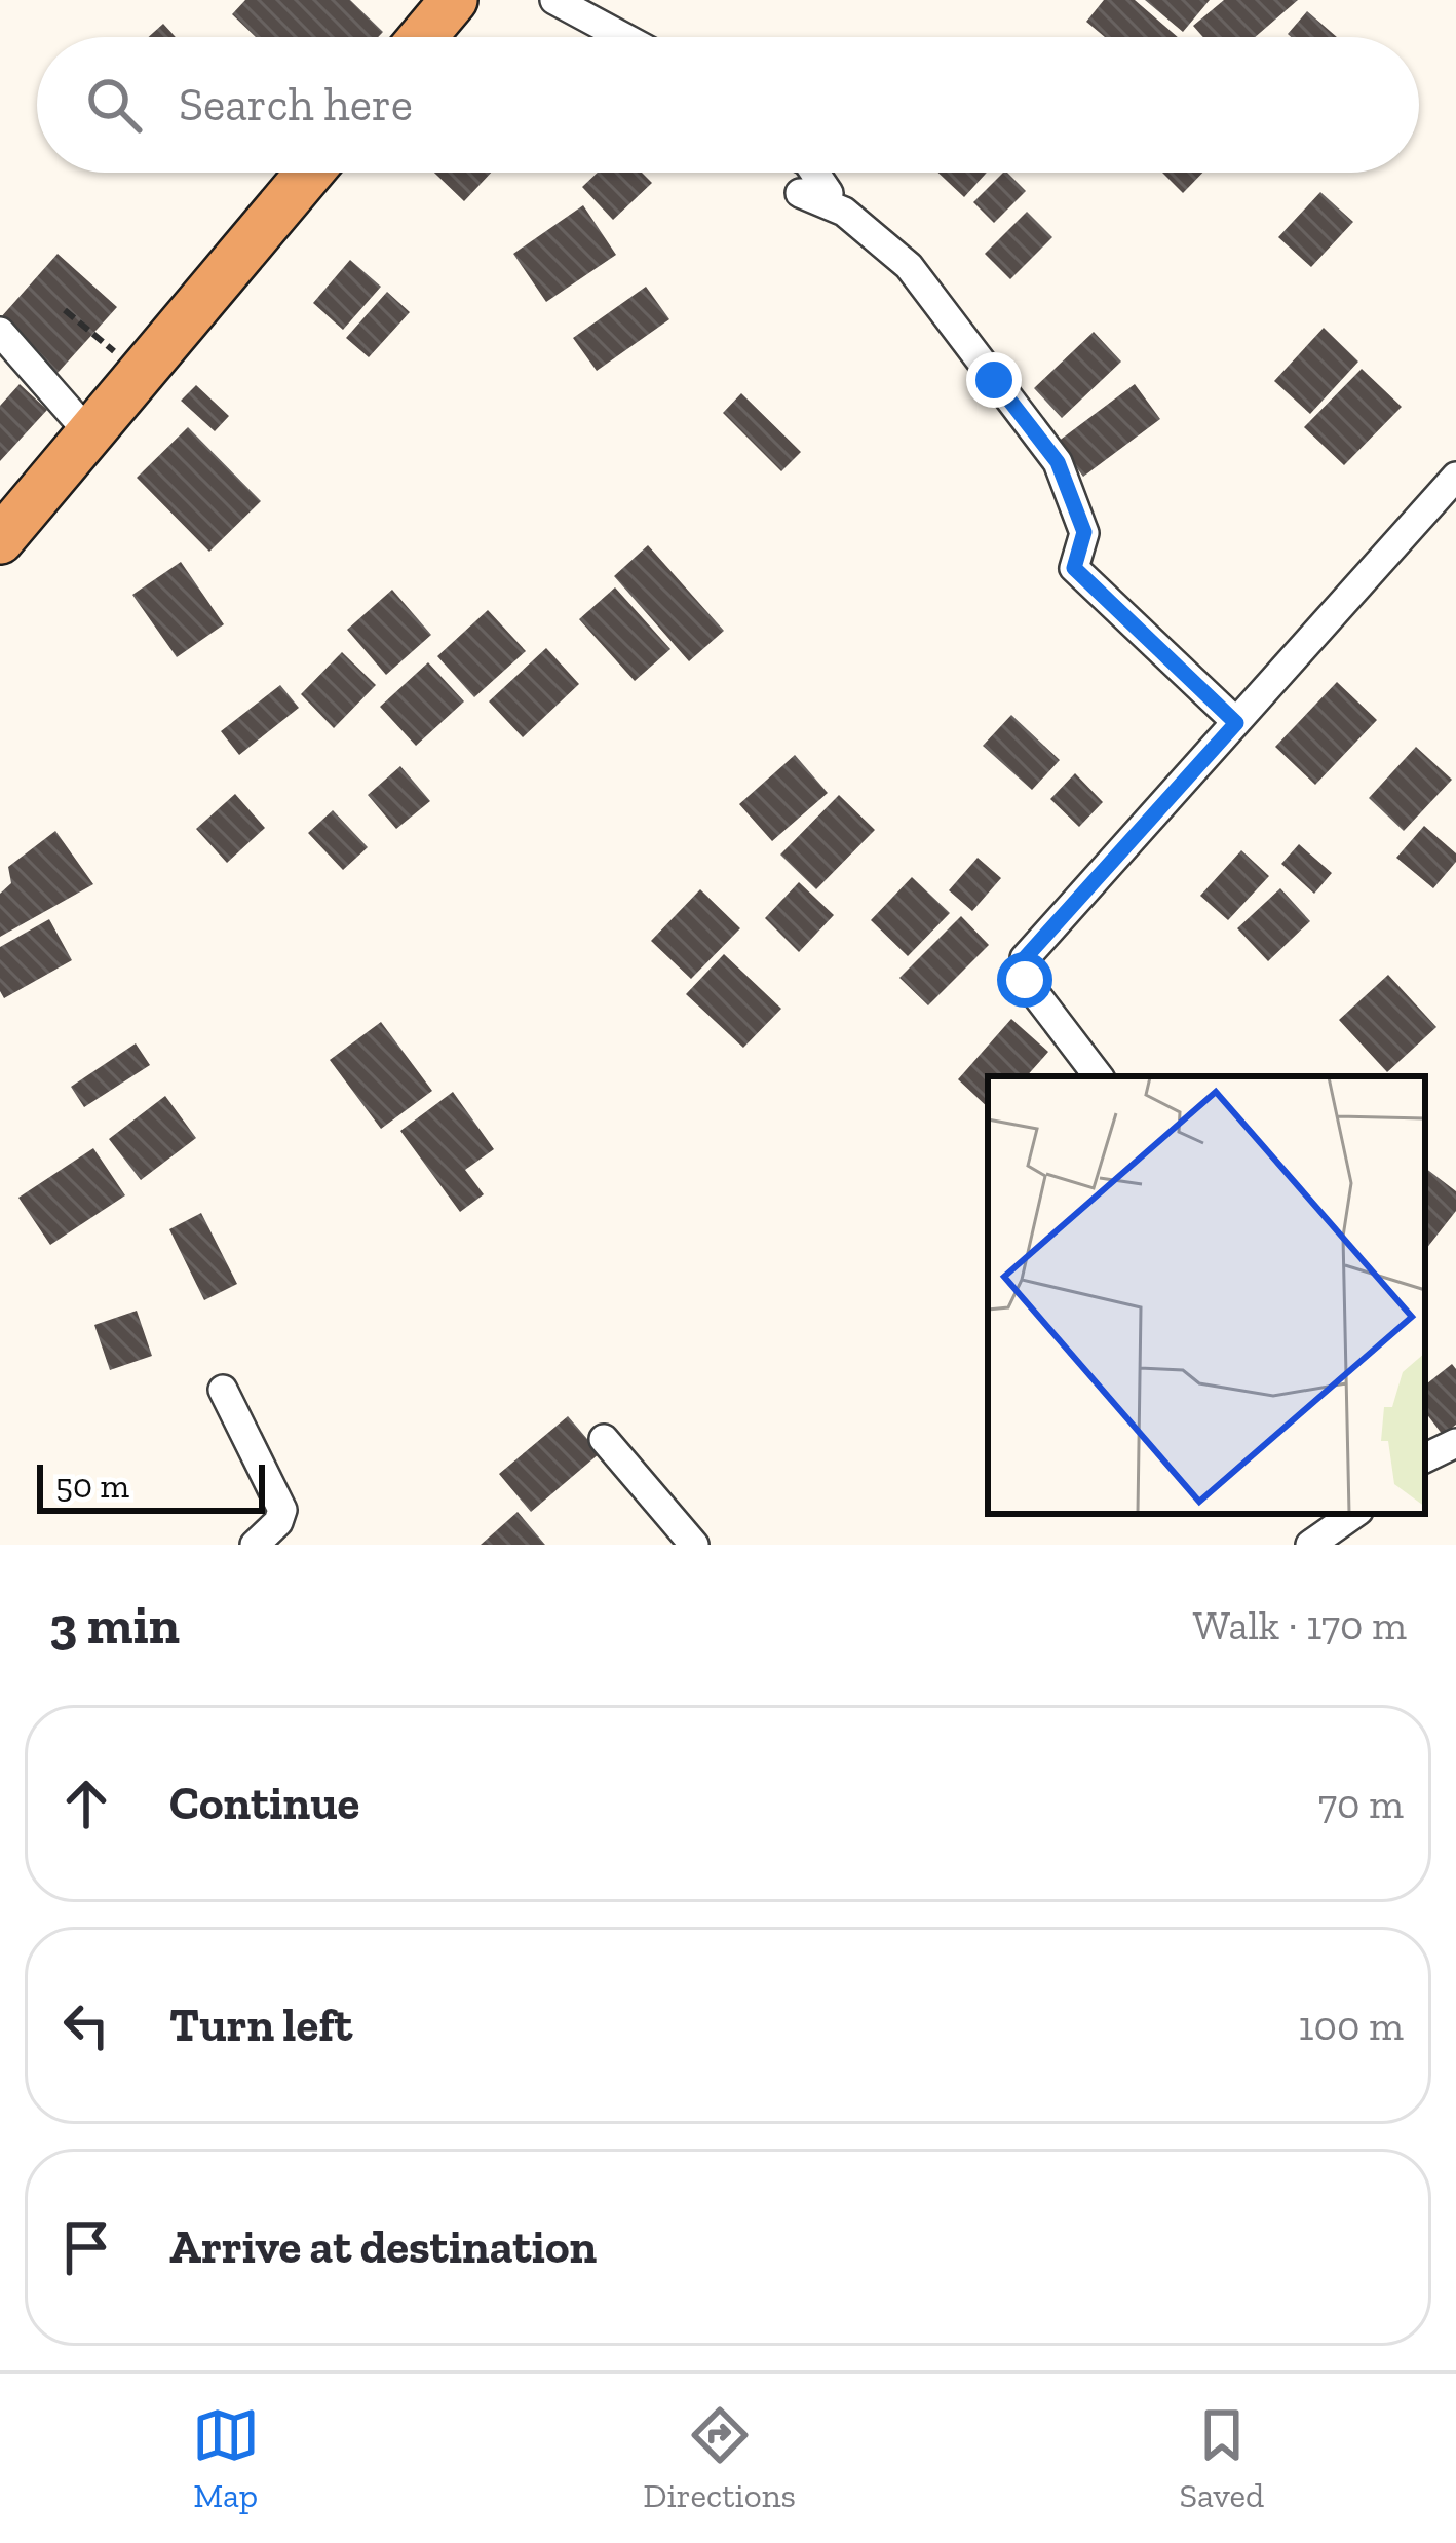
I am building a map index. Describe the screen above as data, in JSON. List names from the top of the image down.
{
  "scale_bar": "50 m",
  "page": {
    "search": "Search here",
    "scale": "50 m",
    "heading": ["3 min", "Walk · 170 m"],
    "list": [
      ["Continue", "70 m"],
      ["Turn left", "100 m"],
      "Arrive at destination"
    ],
    "nav": ["Map", "Directions", "Saved"]
  }
}
